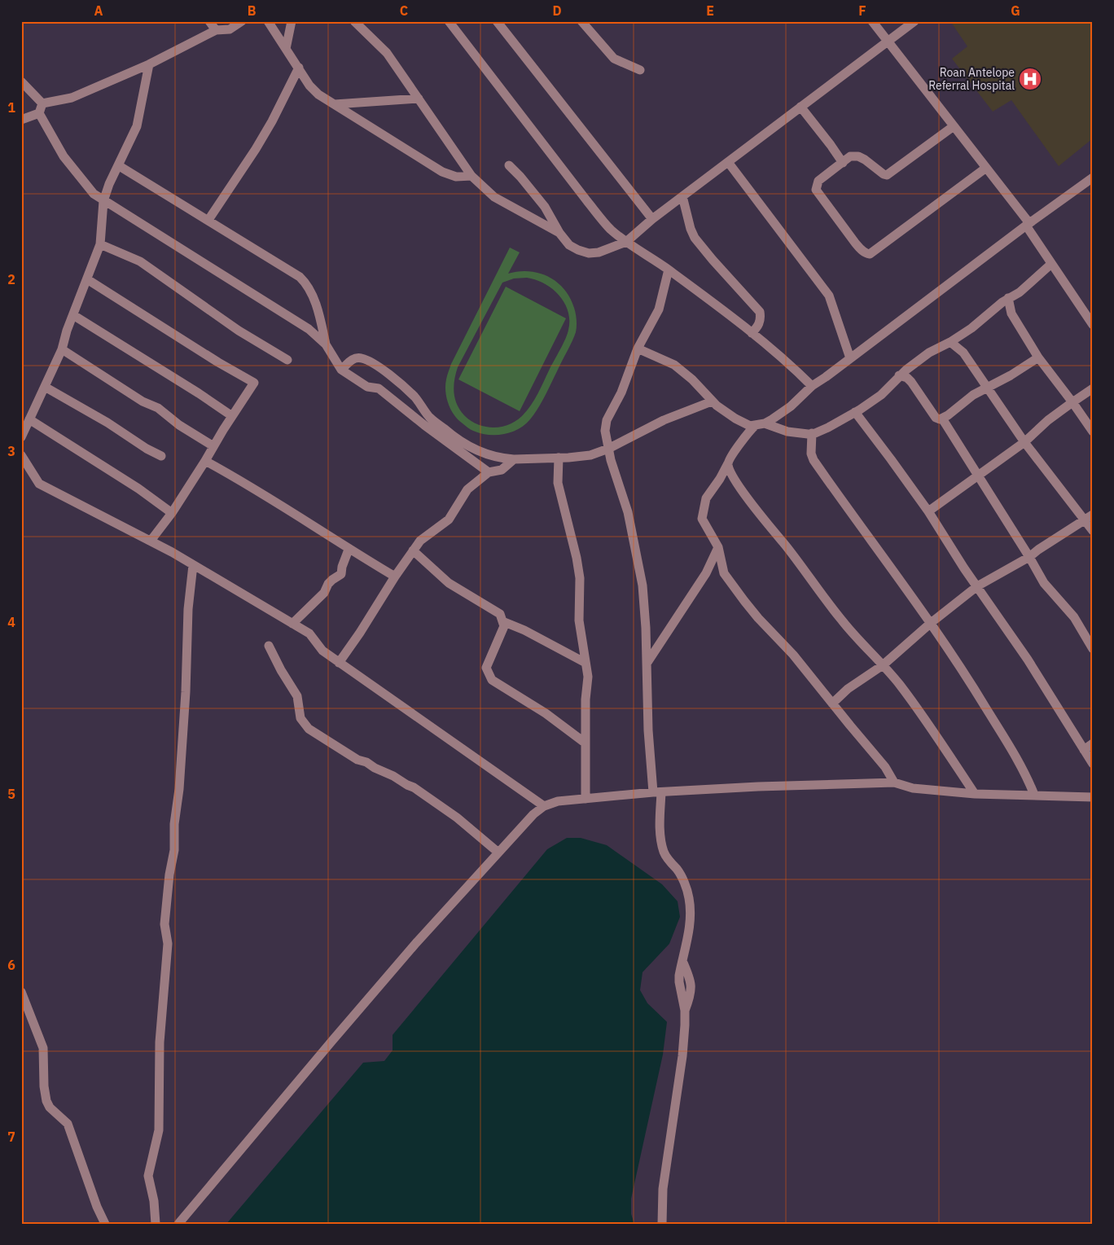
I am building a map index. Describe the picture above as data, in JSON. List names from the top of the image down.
{
  "places": {
    "hospital": ["Roan Antelope Referral Hospital"]
  },
  "grid": {
    "columns": [
      "A",
      "B",
      "C",
      "D",
      "E",
      "F",
      "G"
    ],
    "rows": [
      "1",
      "2",
      "3",
      "4",
      "5",
      "6",
      "7"
    ]
  }
}
